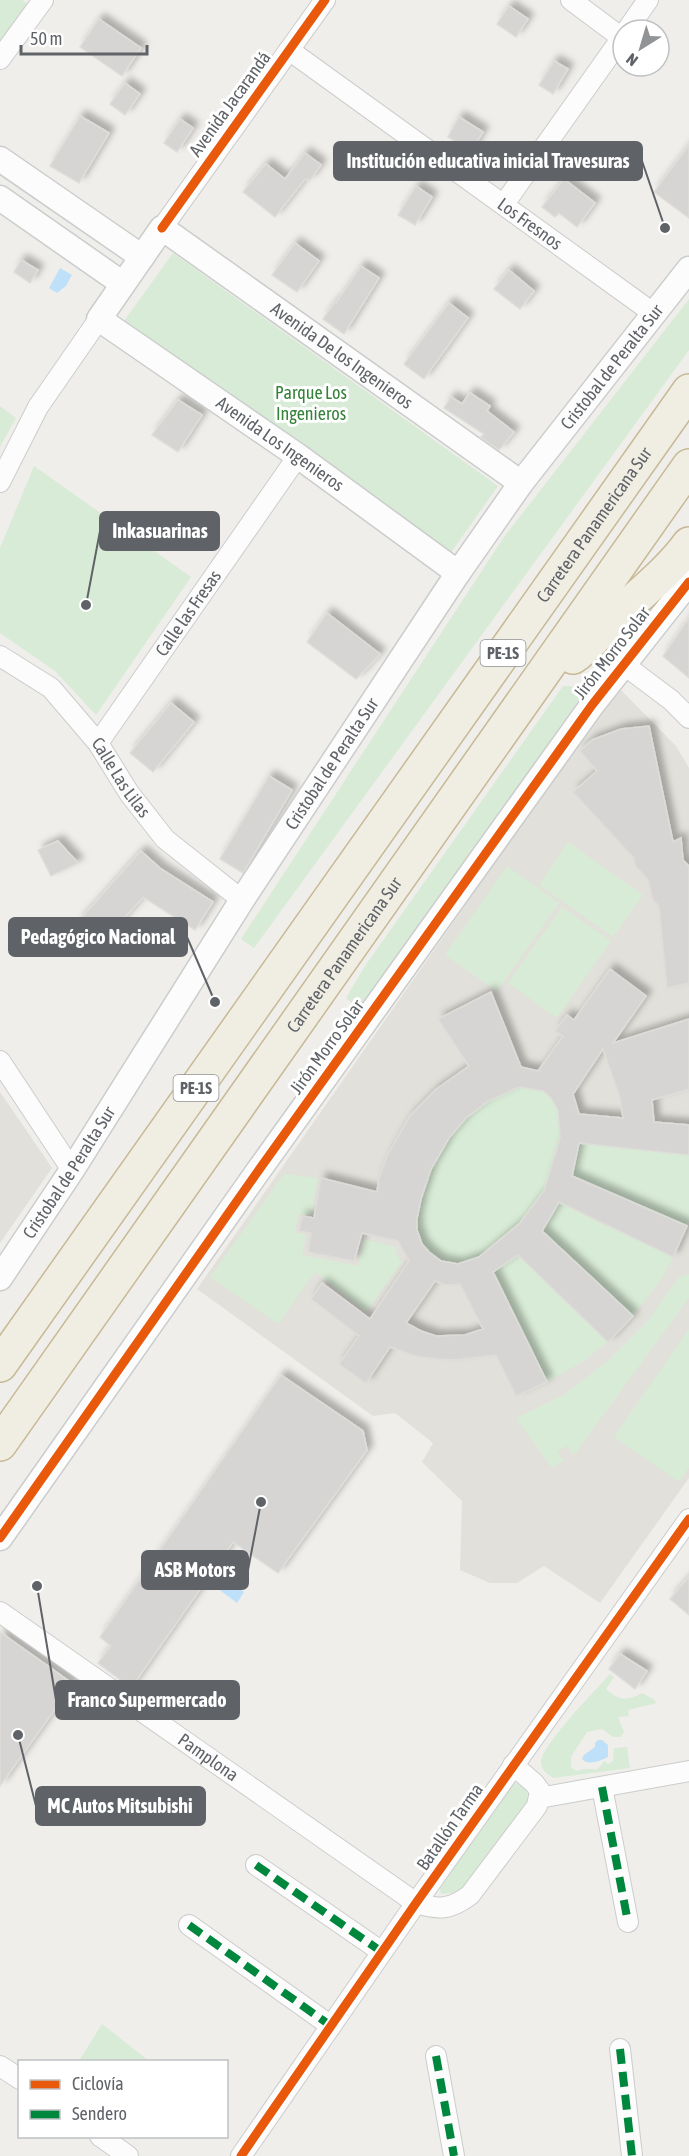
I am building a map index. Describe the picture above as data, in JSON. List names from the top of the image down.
{
  "streets": {
    "highway": ["Carretera Panamericana Sur", "PE-1S"],
    "street": [
      "Avenida Jacarandá",
      "Los Fresnos",
      "Avenida De los Ingenieros",
      "Cristobal de Peralta Sur",
      "Avenida Los Ingenieros",
      "Calle las Fresas",
      "Jirón Morro Solar",
      "Calle Las Lilas",
      "Pamplona",
      "Batallón Tarma"
    ]
  },
  "crossings": [
    ["Avenida Jacarandá", "Los Fresnos"],
    ["Avenida Jacarandá", "Avenida De los Ingenieros"],
    ["Avenida Jacarandá", "Avenida Los Ingenieros"],
    ["Los Fresnos", "Cristobal de Peralta Sur"],
    ["Avenida De los Ingenieros", "Cristobal de Peralta Sur"],
    ["Cristobal de Peralta Sur", "Avenida Los Ingenieros"],
    ["Cristobal de Peralta Sur", "Calle Las Lilas"],
    ["Avenida Los Ingenieros", "Calle las Fresas"],
    ["Calle las Fresas", "Calle Las Lilas"],
    ["Pamplona", "Batallón Tarma"]
  ],
  "parks": ["Parque Los Ingenieros"],
  "places": [
    "Institución educativa inicial Travesuras",
    "Inkasuarinas",
    "Pedagógico Nacional",
    "ASB Motors",
    "Franco Supermercado",
    "MC Autos Mitsubishi"
  ],
  "legend": ["Ciclovía", "Sendero"],
  "scale_bar": "50 m",
  "north": "bottom left"
}
